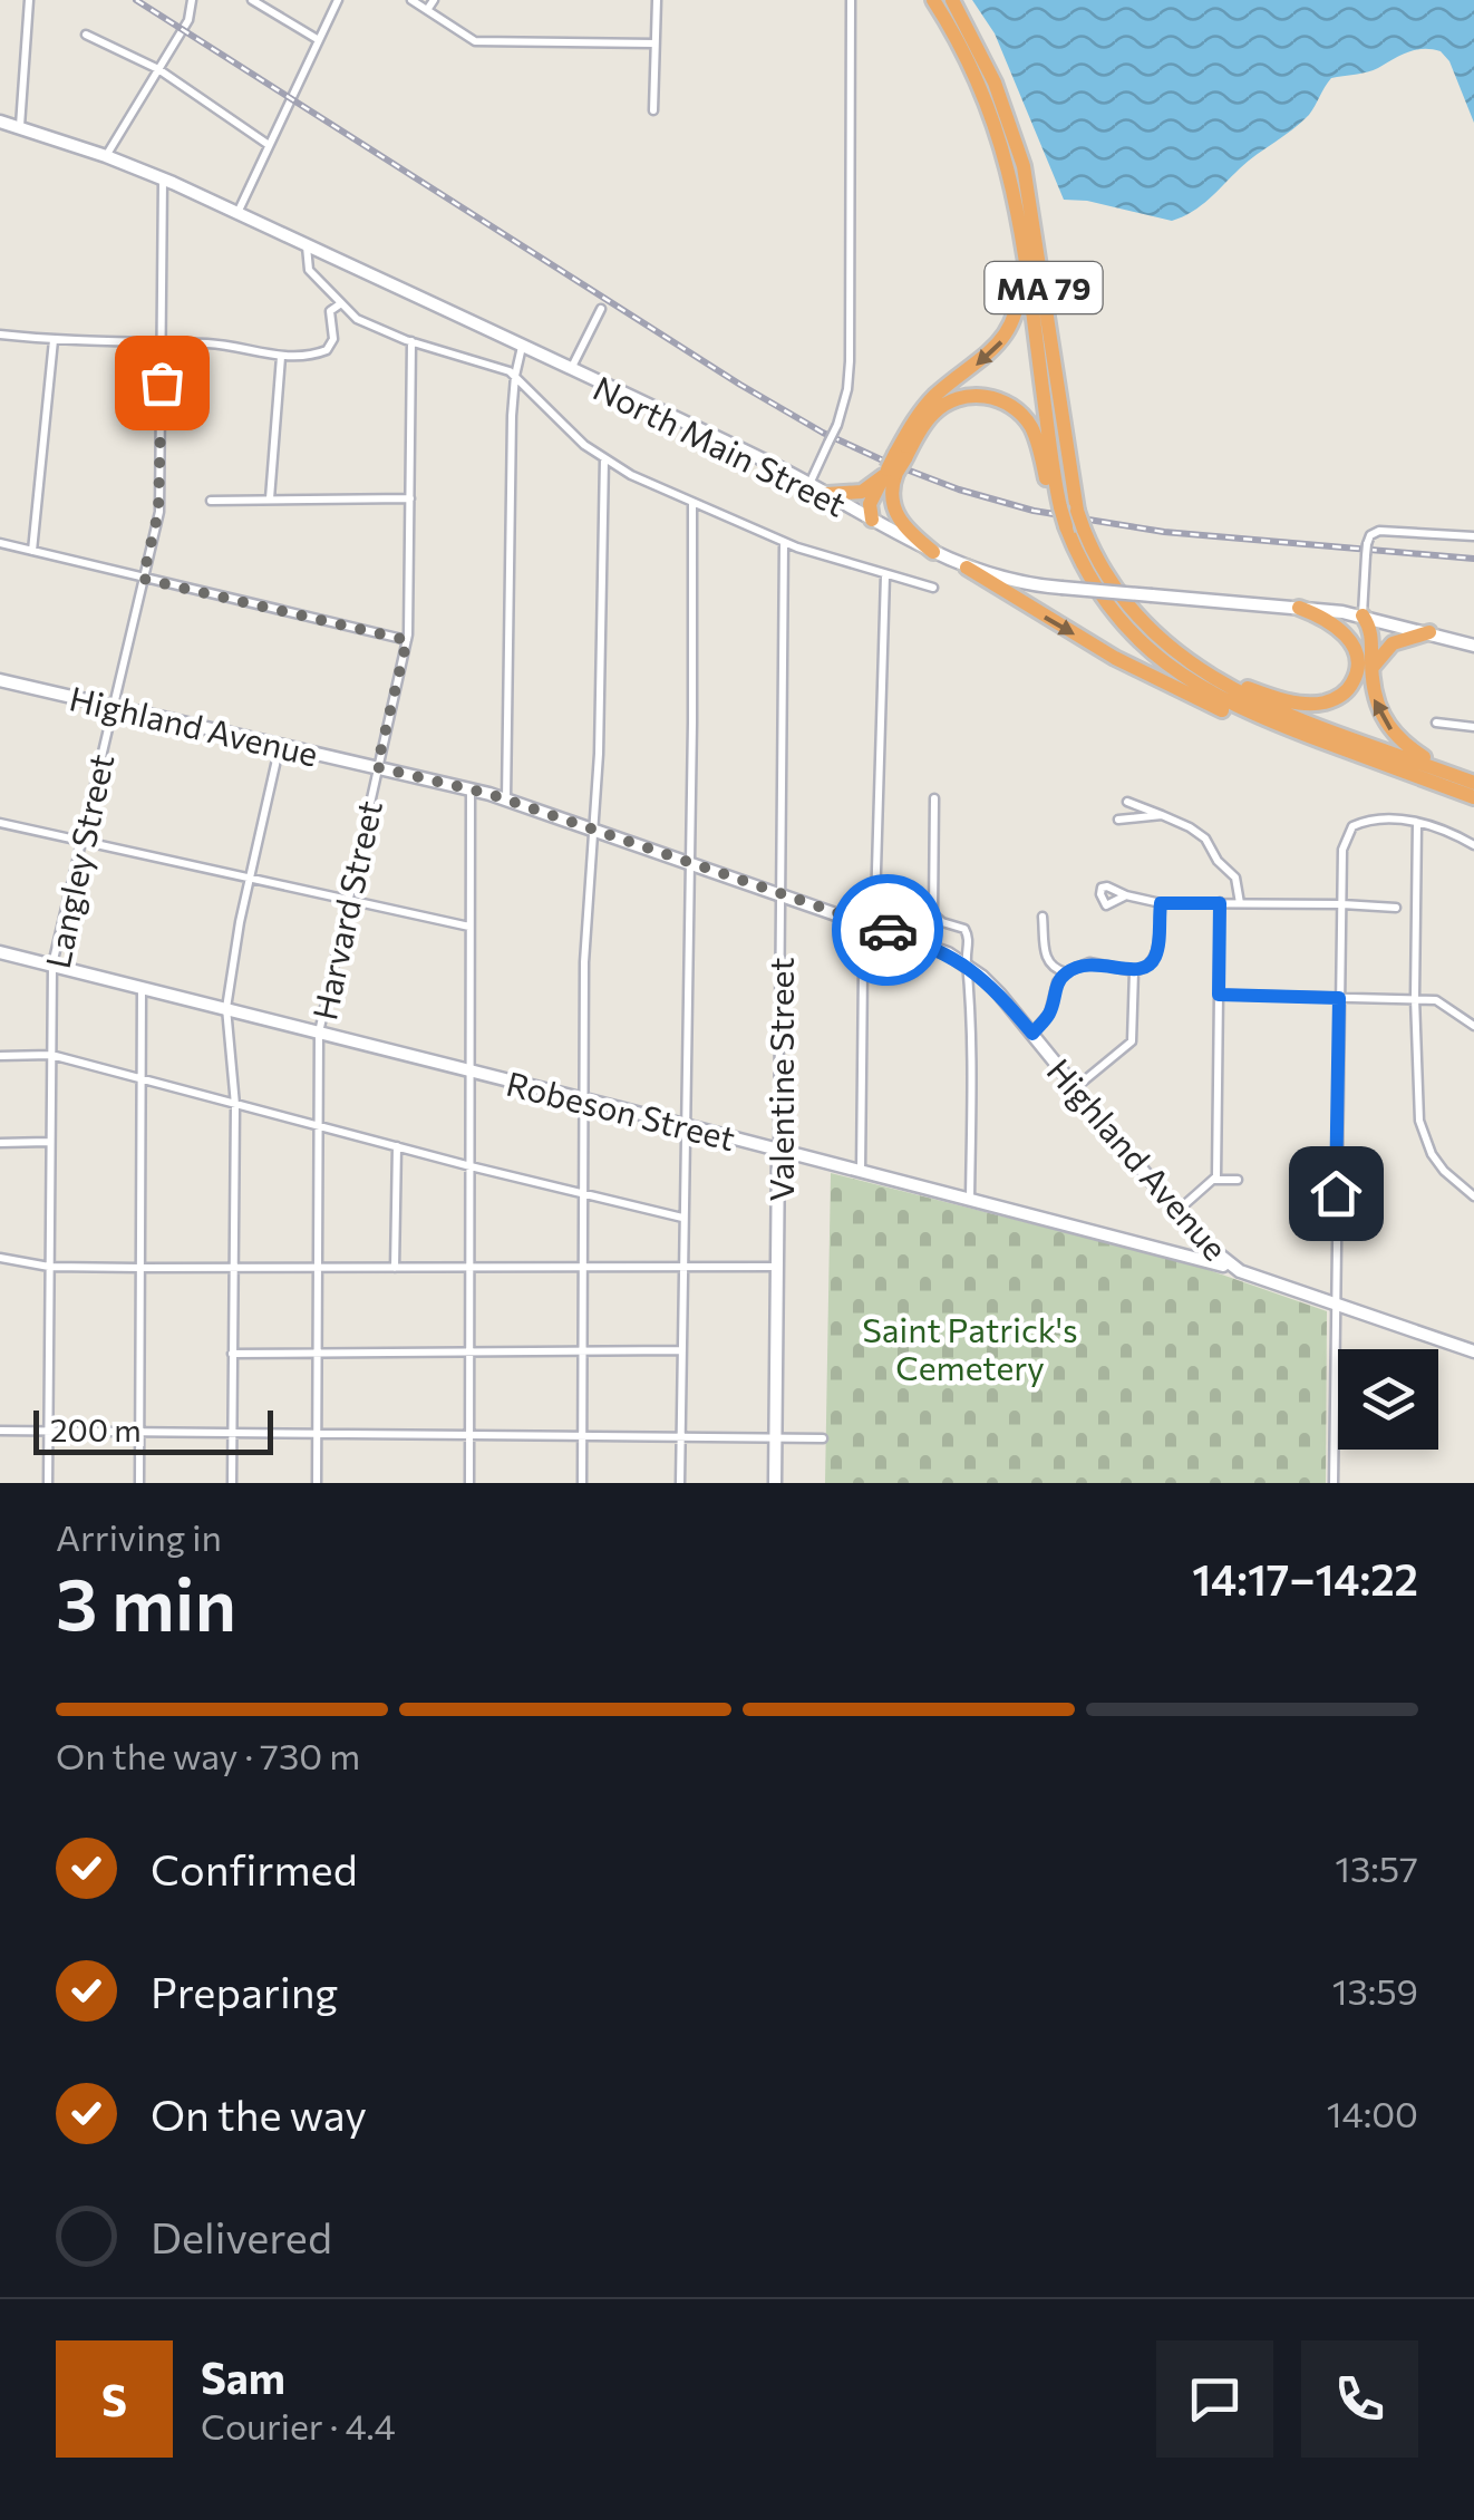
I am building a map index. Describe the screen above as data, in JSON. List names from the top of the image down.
{
  "streets": {
    "highway": ["MA 79"],
    "main road": [
      "North Main Street",
      "Highland Avenue",
      "Valentine Street",
      "Robeson Street"
    ],
    "street": ["Langley Street", "Harvard Street"]
  },
  "crossings": [
    ["North Main Street", "Langley Street"],
    ["Highland Avenue", "Langley Street"],
    ["Highland Avenue", "Harvard Street"],
    ["Highland Avenue", "Valentine Street"],
    ["Highland Avenue", "Robeson Street"],
    ["Langley Street", "Robeson Street"],
    ["Harvard Street", "Robeson Street"],
    ["Valentine Street", "Robeson Street"]
  ],
  "parks": ["Saint Patrick's Cemetery"],
  "scale_bar": "200 m",
  "page": {
    "scale": "200 m",
    "heading": ["3 min", "Arriving in", "14:17–14:22"],
    "panel": ["Sam", "Courier · 4.4"],
    "bar": "On the way · 730 m",
    "list": [
      ["Confirmed", "13:57"],
      ["Preparing", "13:59"],
      ["On the way", "14:00"],
      "Delivered"
    ],
    "round": "S"
  }
}
